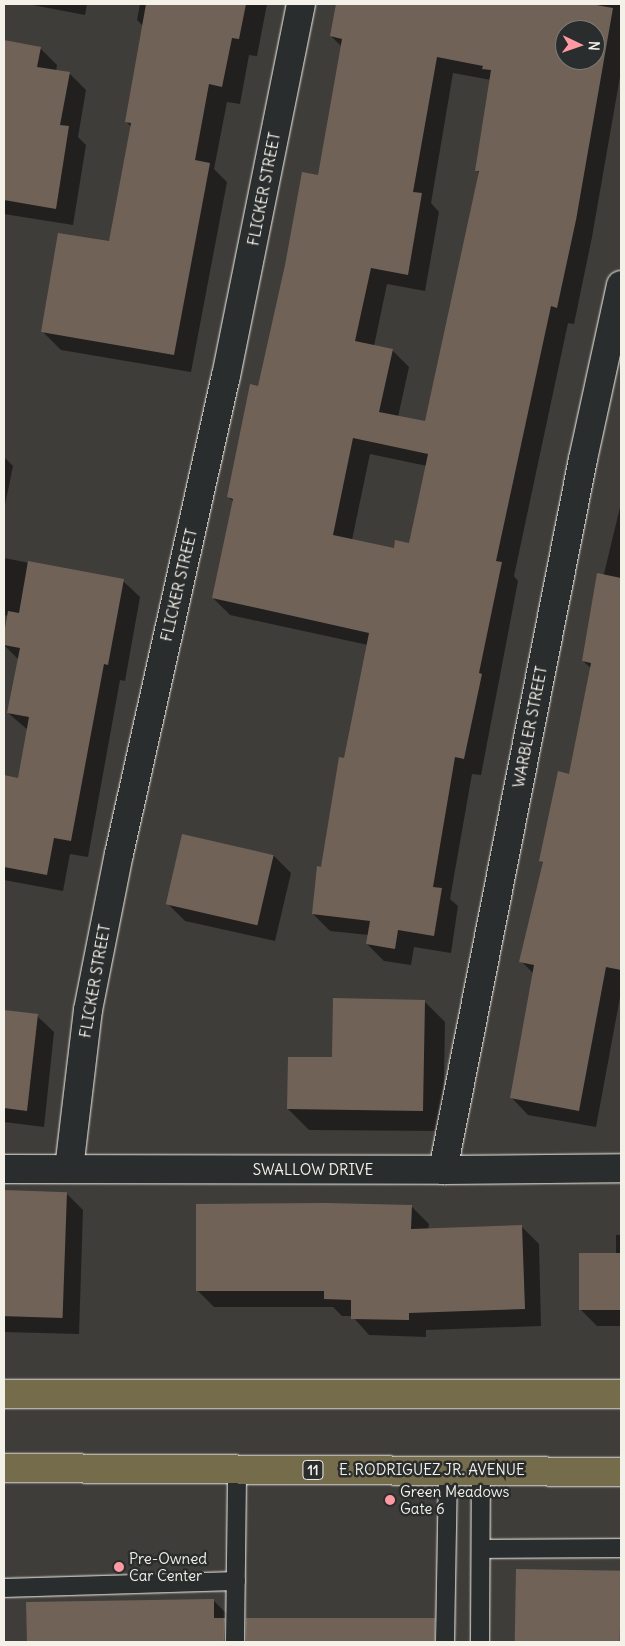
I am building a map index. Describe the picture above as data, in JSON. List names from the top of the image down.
{
  "streets": {
    "main road": ["11", "E. RODRIGUEZ JR. AVENUE"],
    "street": ["FLICKER STREET", "WARBLER STREET", "SWALLOW DRIVE"]
  },
  "crossings": [
    ["FLICKER STREET", "SWALLOW DRIVE"],
    ["WARBLER STREET", "SWALLOW DRIVE"]
  ],
  "places": ["Green Meadows Gate 6", "Pre-Owned Car Center"],
  "north": "right"
}
